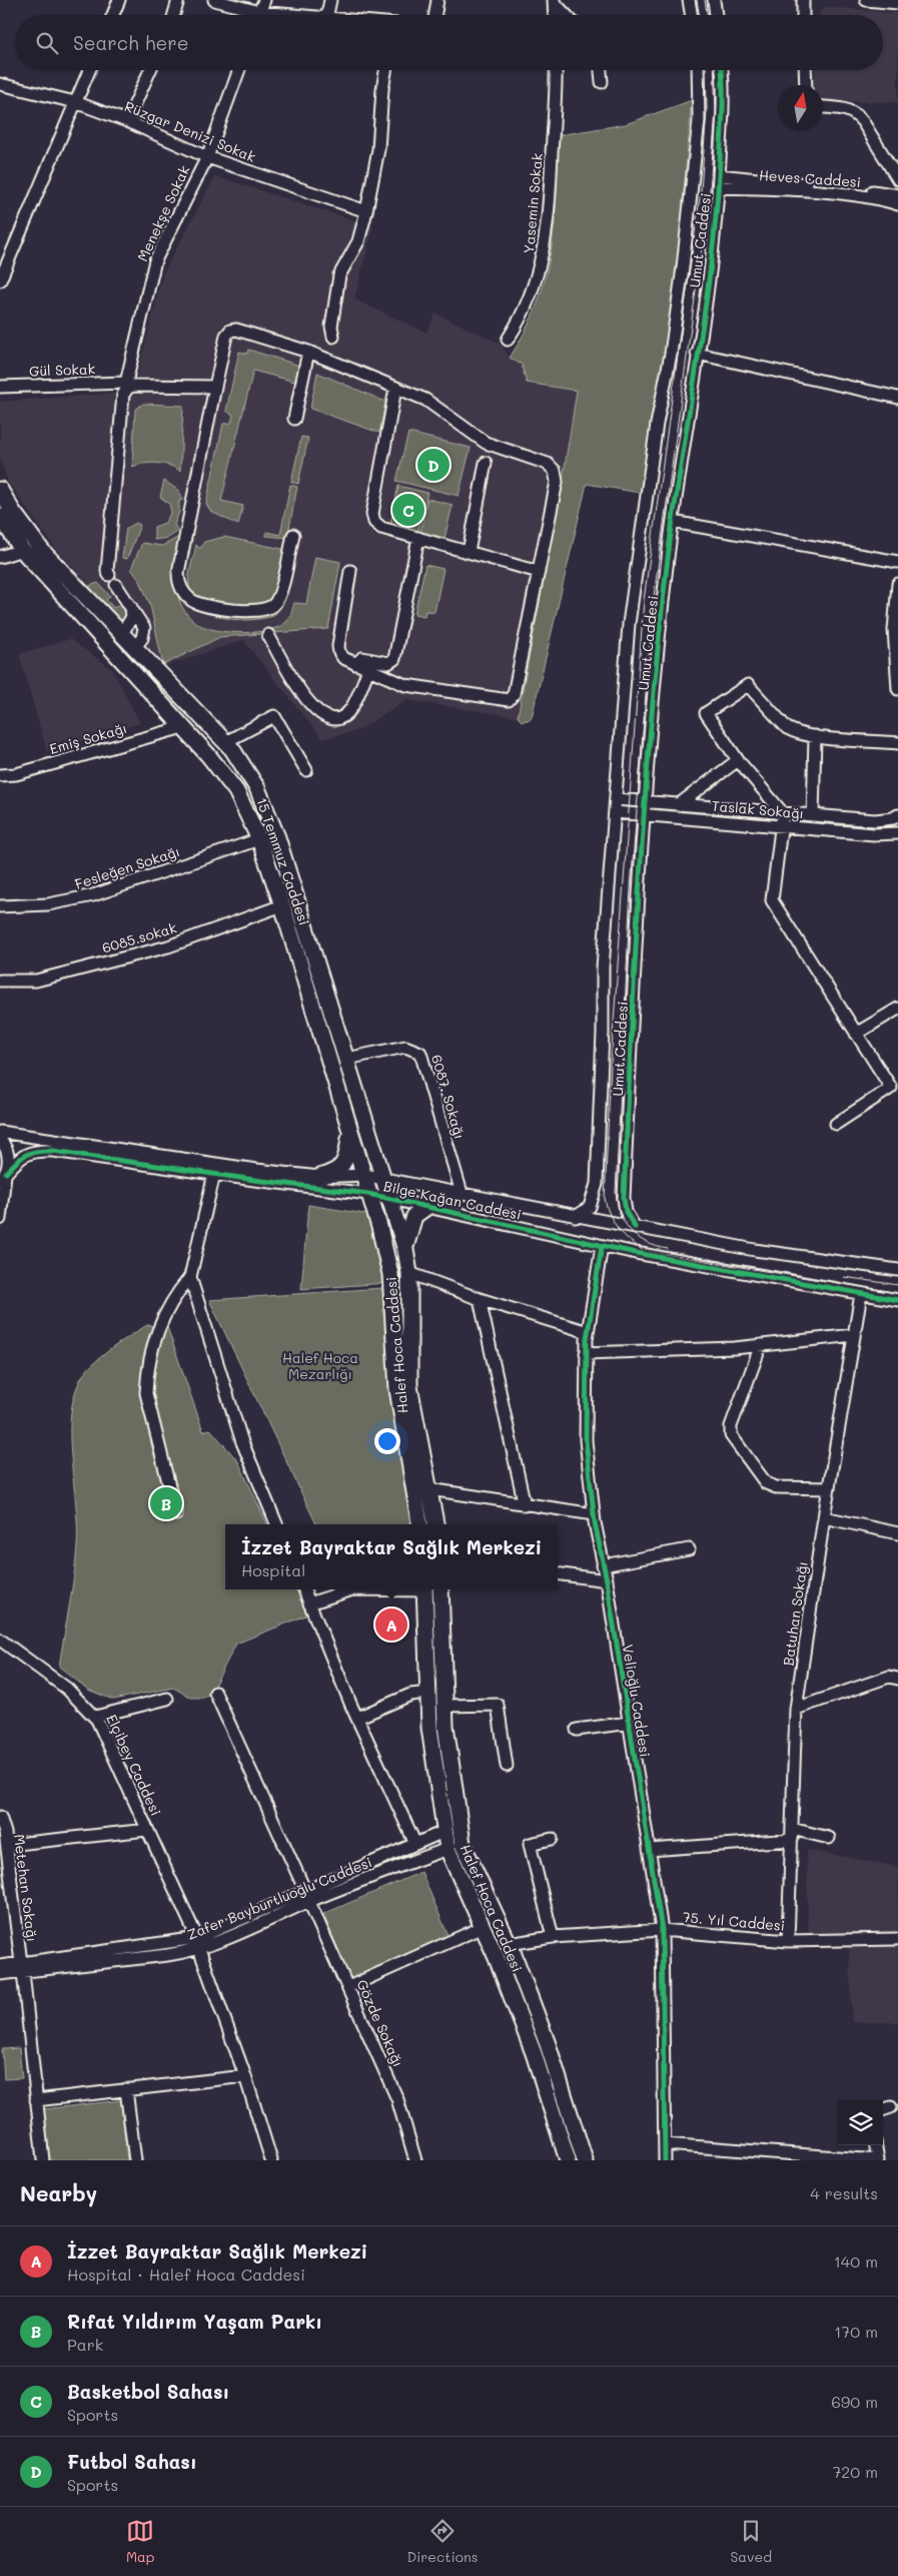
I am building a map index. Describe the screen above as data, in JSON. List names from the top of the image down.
{
  "streets": {
    "main road": ["15 Temmuz Caddesi", "Halef Hoca Caddesi"],
    "street": [
      "Rüzgar Denizi Sokak",
      "Heves Caddesi",
      "Yasemin Sokak",
      "Menekşe Sokak",
      "Umut Caddesi",
      "Gül Sokak",
      "Emiş Sokağı",
      "Taslak Sokağı",
      "Fesleğen Sokağı",
      "6085.sokak",
      "6087. Sokağı",
      "Bilge Kağan Caddesi",
      "Batuhan Sokağı",
      "Velioğlu Caddesi",
      "Elçibey Caddesi",
      "Metehan Sokağı",
      "Zafer Bayburtluoğlu Caddesi",
      "75. Yıl Caddesi",
      "Gözde Sokağı"
    ]
  },
  "crossings": [
    ["Rüzgar Denizi Sokak", "Menekşe Sokak"],
    ["Heves Caddesi", "Umut Caddesi"],
    ["Menekşe Sokak", "Gül Sokak"],
    ["Umut Caddesi", "Taslak Sokağı"],
    ["Umut Caddesi", "Bilge Kağan Caddesi"],
    ["Emiş Sokağı", "15 Temmuz Caddesi"],
    ["15 Temmuz Caddesi", "Fesleğen Sokağı"],
    ["15 Temmuz Caddesi", "6085.sokak"],
    ["15 Temmuz Caddesi", "6087. Sokağı"],
    ["15 Temmuz Caddesi", "Bilge Kağan Caddesi"],
    ["15 Temmuz Caddesi", "Halef Hoca Caddesi"],
    ["6087. Sokağı", "Bilge Kağan Caddesi"],
    ["Bilge Kağan Caddesi", "Halef Hoca Caddesi"],
    ["Bilge Kağan Caddesi", "Batuhan Sokağı"],
    ["Bilge Kağan Caddesi", "Velioğlu Caddesi"],
    ["Halef Hoca Caddesi", "Zafer Bayburtluoğlu Caddesi"],
    ["Halef Hoca Caddesi", "75. Yıl Caddesi"],
    ["Batuhan Sokağı", "75. Yıl Caddesi"],
    ["Velioğlu Caddesi", "75. Yıl Caddesi"],
    ["Elçibey Caddesi", "Zafer Bayburtluoğlu Caddesi"],
    ["Metehan Sokağı", "Zafer Bayburtluoğlu Caddesi"],
    ["Zafer Bayburtluoğlu Caddesi", "Gözde Sokağı"]
  ],
  "parks": ["Halef Hoca Mezarlığı"],
  "north": "top",
  "page": {
    "search": "Search here",
    "pins": [
      "D",
      "C",
      "B",
      "A"
    ],
    "popup": ["İzzet Bayraktar Sağlık Merkezi", "Hospital"],
    "heading": ["Nearby", "4 results"],
    "list": [
      {
        "mark": "A",
        "name": "İzzet Bayraktar Sağlık Merkezi",
        "note": "Hospital · Halef Hoca Caddesi",
        "value": "140 m"
      },
      {
        "mark": "B",
        "name": "Rıfat Yıldırım Yaşam Parkı",
        "note": "Park",
        "value": "170 m"
      },
      {
        "mark": "C",
        "name": "Basketbol Sahası",
        "note": "Sports",
        "value": "690 m"
      },
      {
        "mark": "D",
        "name": "Futbol Sahası",
        "note": "Sports",
        "value": "720 m"
      }
    ],
    "nav": ["Map", "Directions", "Saved"]
  }
}
